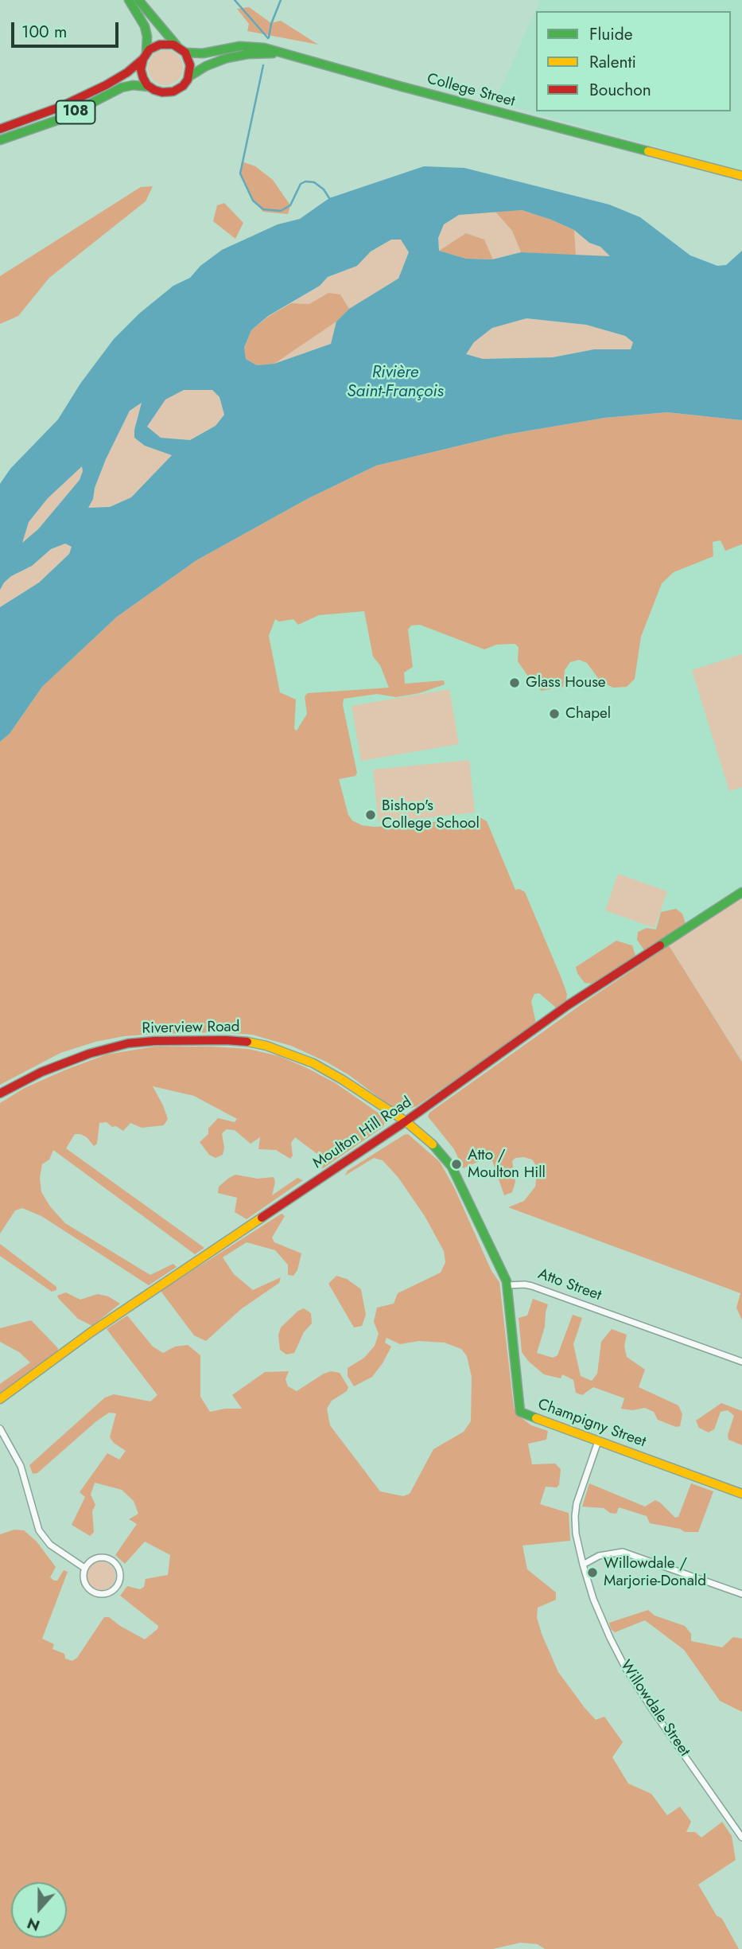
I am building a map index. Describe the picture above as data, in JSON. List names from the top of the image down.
{
  "streets": {
    "street": [
      "College Street",
      "108",
      "Riverview Road",
      "Moulton Hill Road",
      "Atto Street",
      "Champigny Street",
      "Willowdale Street"
    ]
  },
  "crossings": [
    ["College Street", "108"],
    ["Riverview Road", "Moulton Hill Road"],
    ["Atto Street", "Champigny Street"],
    ["Champigny Street", "Willowdale Street"]
  ],
  "water": ["Rivière Saint-François"],
  "places": [
    "Glass House",
    "Chapel",
    "Bishop's College School",
    "Atto / Moulton Hill",
    "Willowdale / Marjorie-Donald"
  ],
  "legend": ["Fluide", "Ralenti", "Bouchon"],
  "scale_bar": "100 m",
  "north": "bottom"
}
